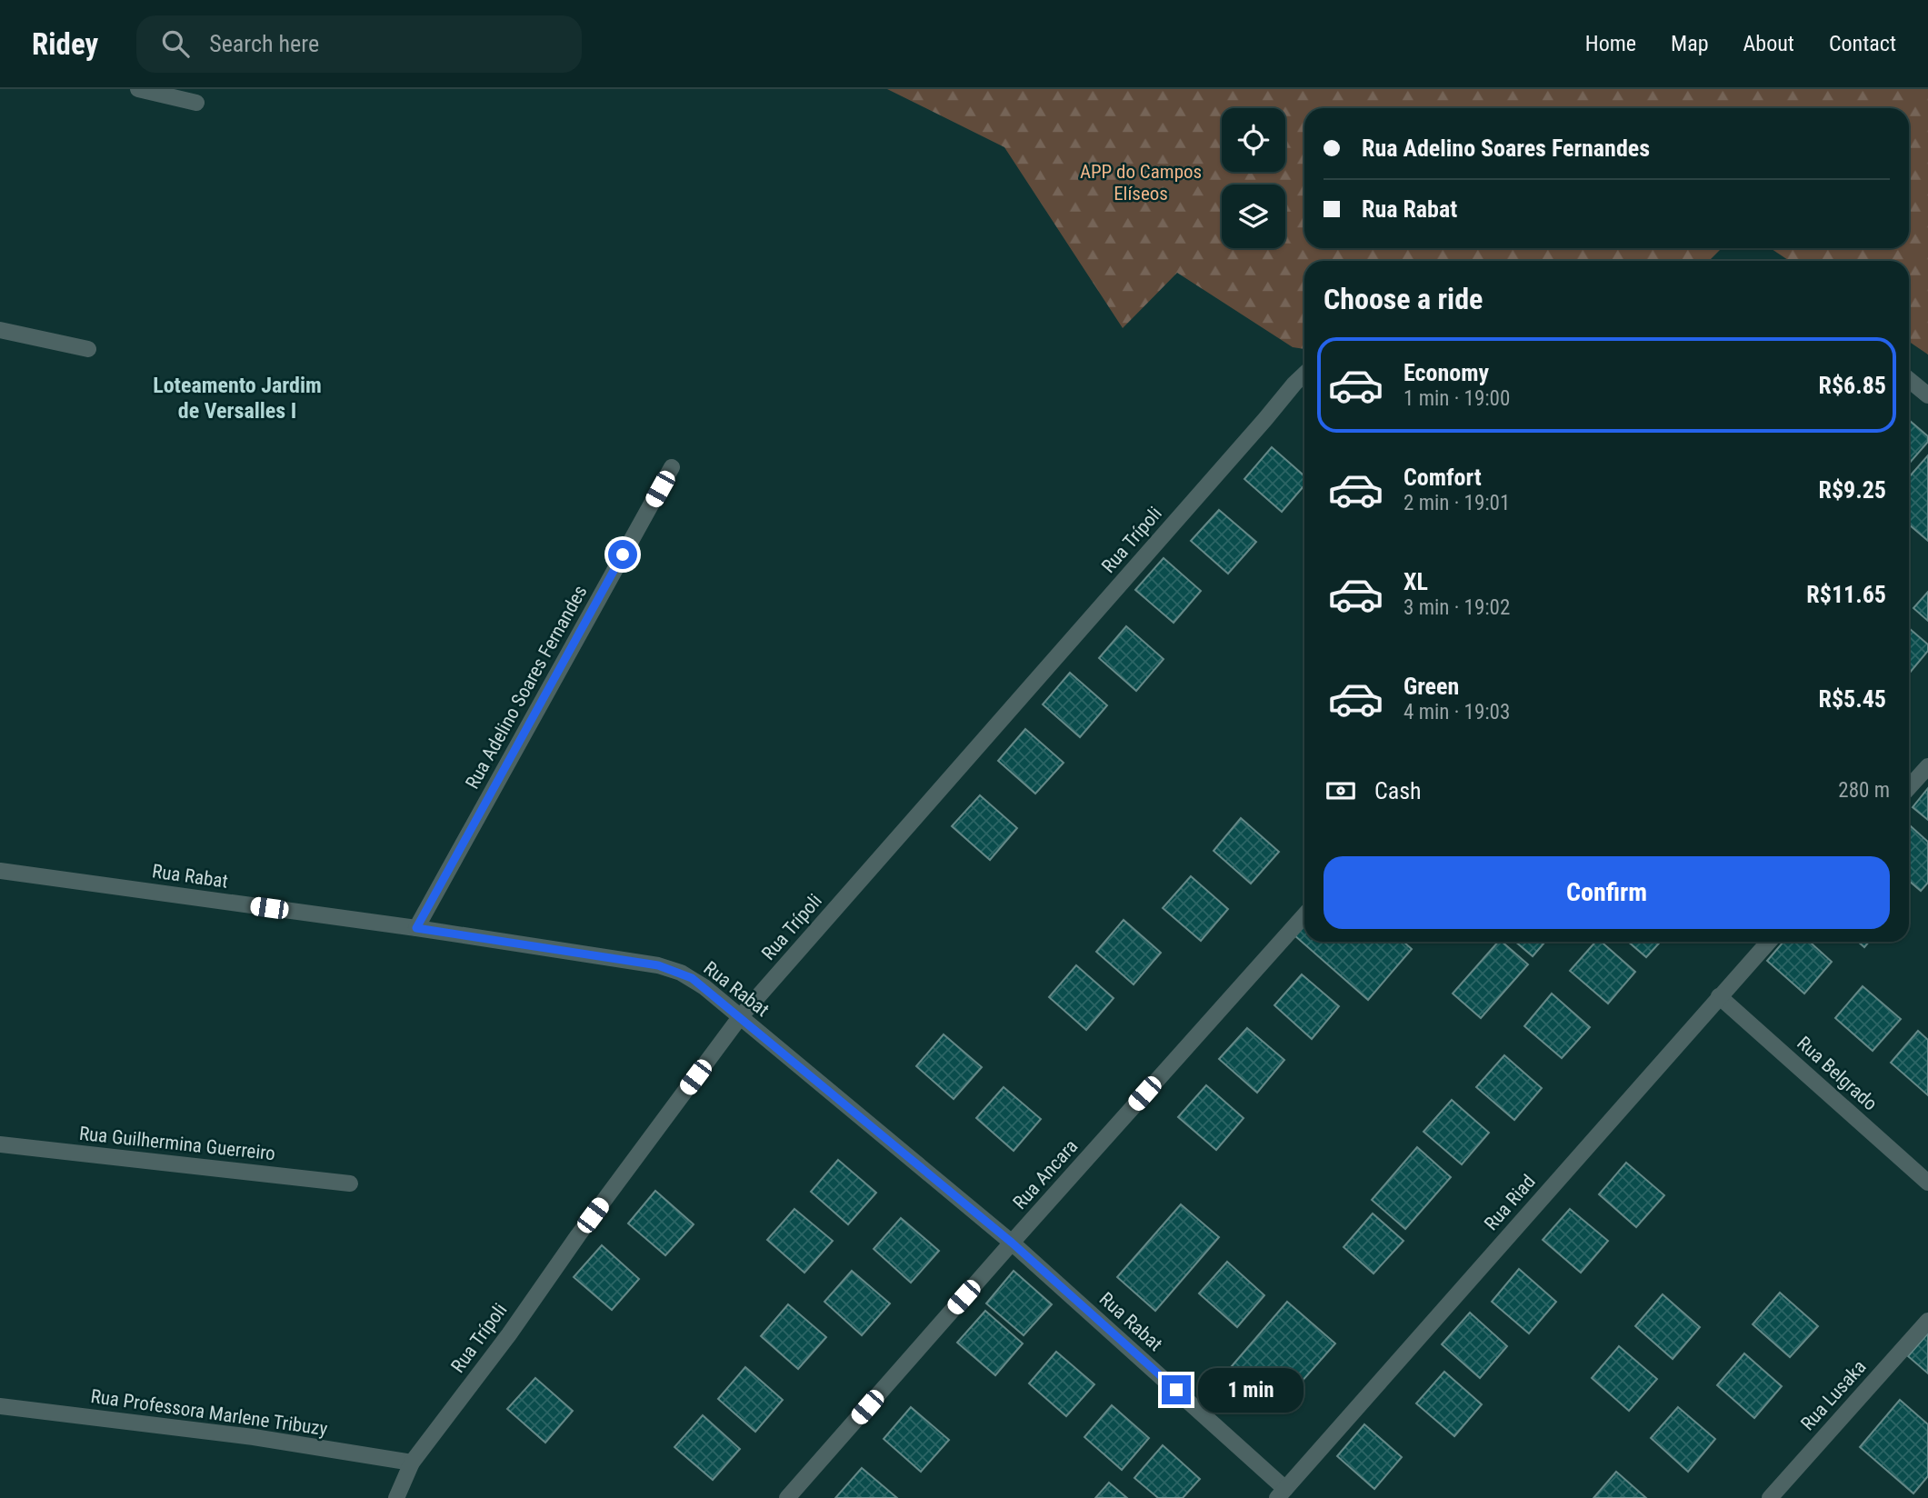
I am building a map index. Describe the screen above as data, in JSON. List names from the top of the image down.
{
  "streets": {
    "street": [
      "Rua Trípoli",
      "Rua Adelino Soares Fernandes",
      "Rua Rabat",
      "Rua Belgrado",
      "Rua Guilhermina Guerreiro",
      "Rua Ancara",
      "Rua Riad",
      "Rua Lusaka",
      "Rua Professora Marlene Tribuzy"
    ]
  },
  "crossings": [
    ["Rua Trípoli", "Rua Rabat"],
    ["Rua Trípoli", "Rua Professora Marlene Tribuzy"],
    ["Rua Adelino Soares Fernandes", "Rua Rabat"],
    ["Rua Rabat", "Rua Ancara"],
    ["Rua Rabat", "Rua Riad"],
    ["Rua Belgrado", "Rua Riad"]
  ],
  "districts": ["Loteamento Jardim de Versalles I"],
  "parks": ["APP do Campos Elíseos"],
  "page": {
    "header": "Ridey",
    "search": "Search here",
    "nav": [
      "Home",
      "Map",
      "About",
      "Contact"
    ],
    "banner": ["Rua Adelino Soares Fernandes", "Rua Rabat"],
    "heading": "Choose a ride",
    "list": [
      {
        "name": "Economy",
        "note": "1 min · 19:00",
        "value": "R$6.85"
      },
      {
        "name": "Comfort",
        "note": "2 min · 19:01",
        "value": "R$9.25"
      },
      {
        "name": "XL",
        "note": "3 min · 19:02",
        "value": "R$11.65"
      },
      {
        "name": "Green",
        "note": "4 min · 19:03",
        "value": "R$5.45"
      }
    ],
    "pay": ["Cash", "280 m"],
    "buttons": "Confirm",
    "bubble": "1 min"
  }
}
